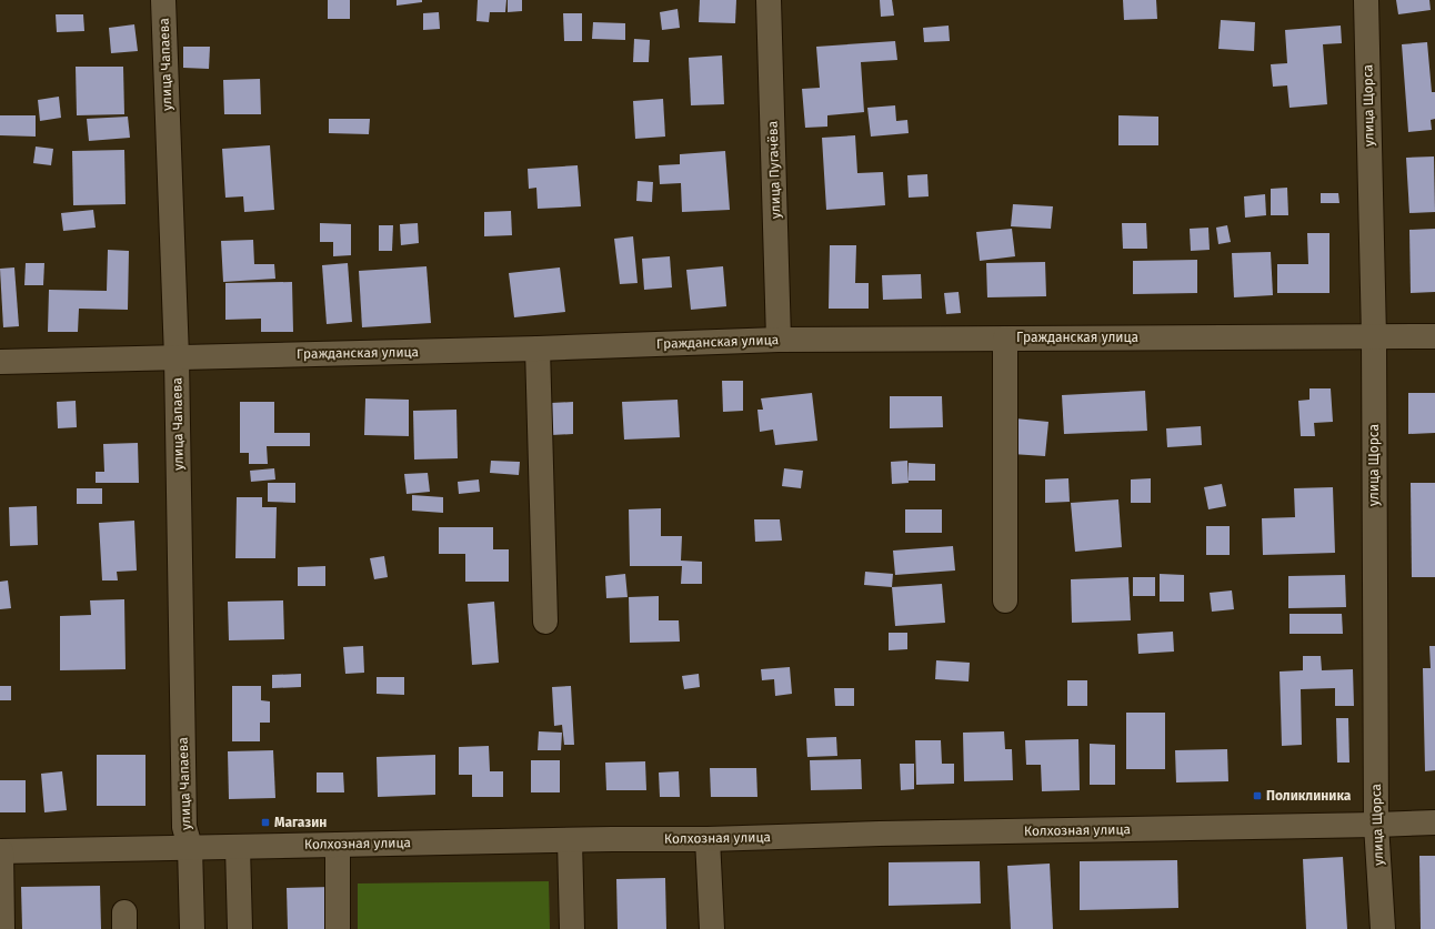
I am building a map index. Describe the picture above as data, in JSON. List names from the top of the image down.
{
  "streets": {
    "street": [
      "улица Чапаева",
      "улица Щорса",
      "улица Пугачёва",
      "Гражданская улица",
      "Колхозная улица"
    ]
  },
  "crossings": [
    ["улица Чапаева", "Гражданская улица"],
    ["улица Чапаева", "Колхозная улица"],
    ["улица Щорса", "Гражданская улица"],
    ["улица Щорса", "Колхозная улица"],
    ["улица Пугачёва", "Гражданская улица"]
  ],
  "places": {
    "transit": ["Поликлиника", "Магазин"]
  }
}
